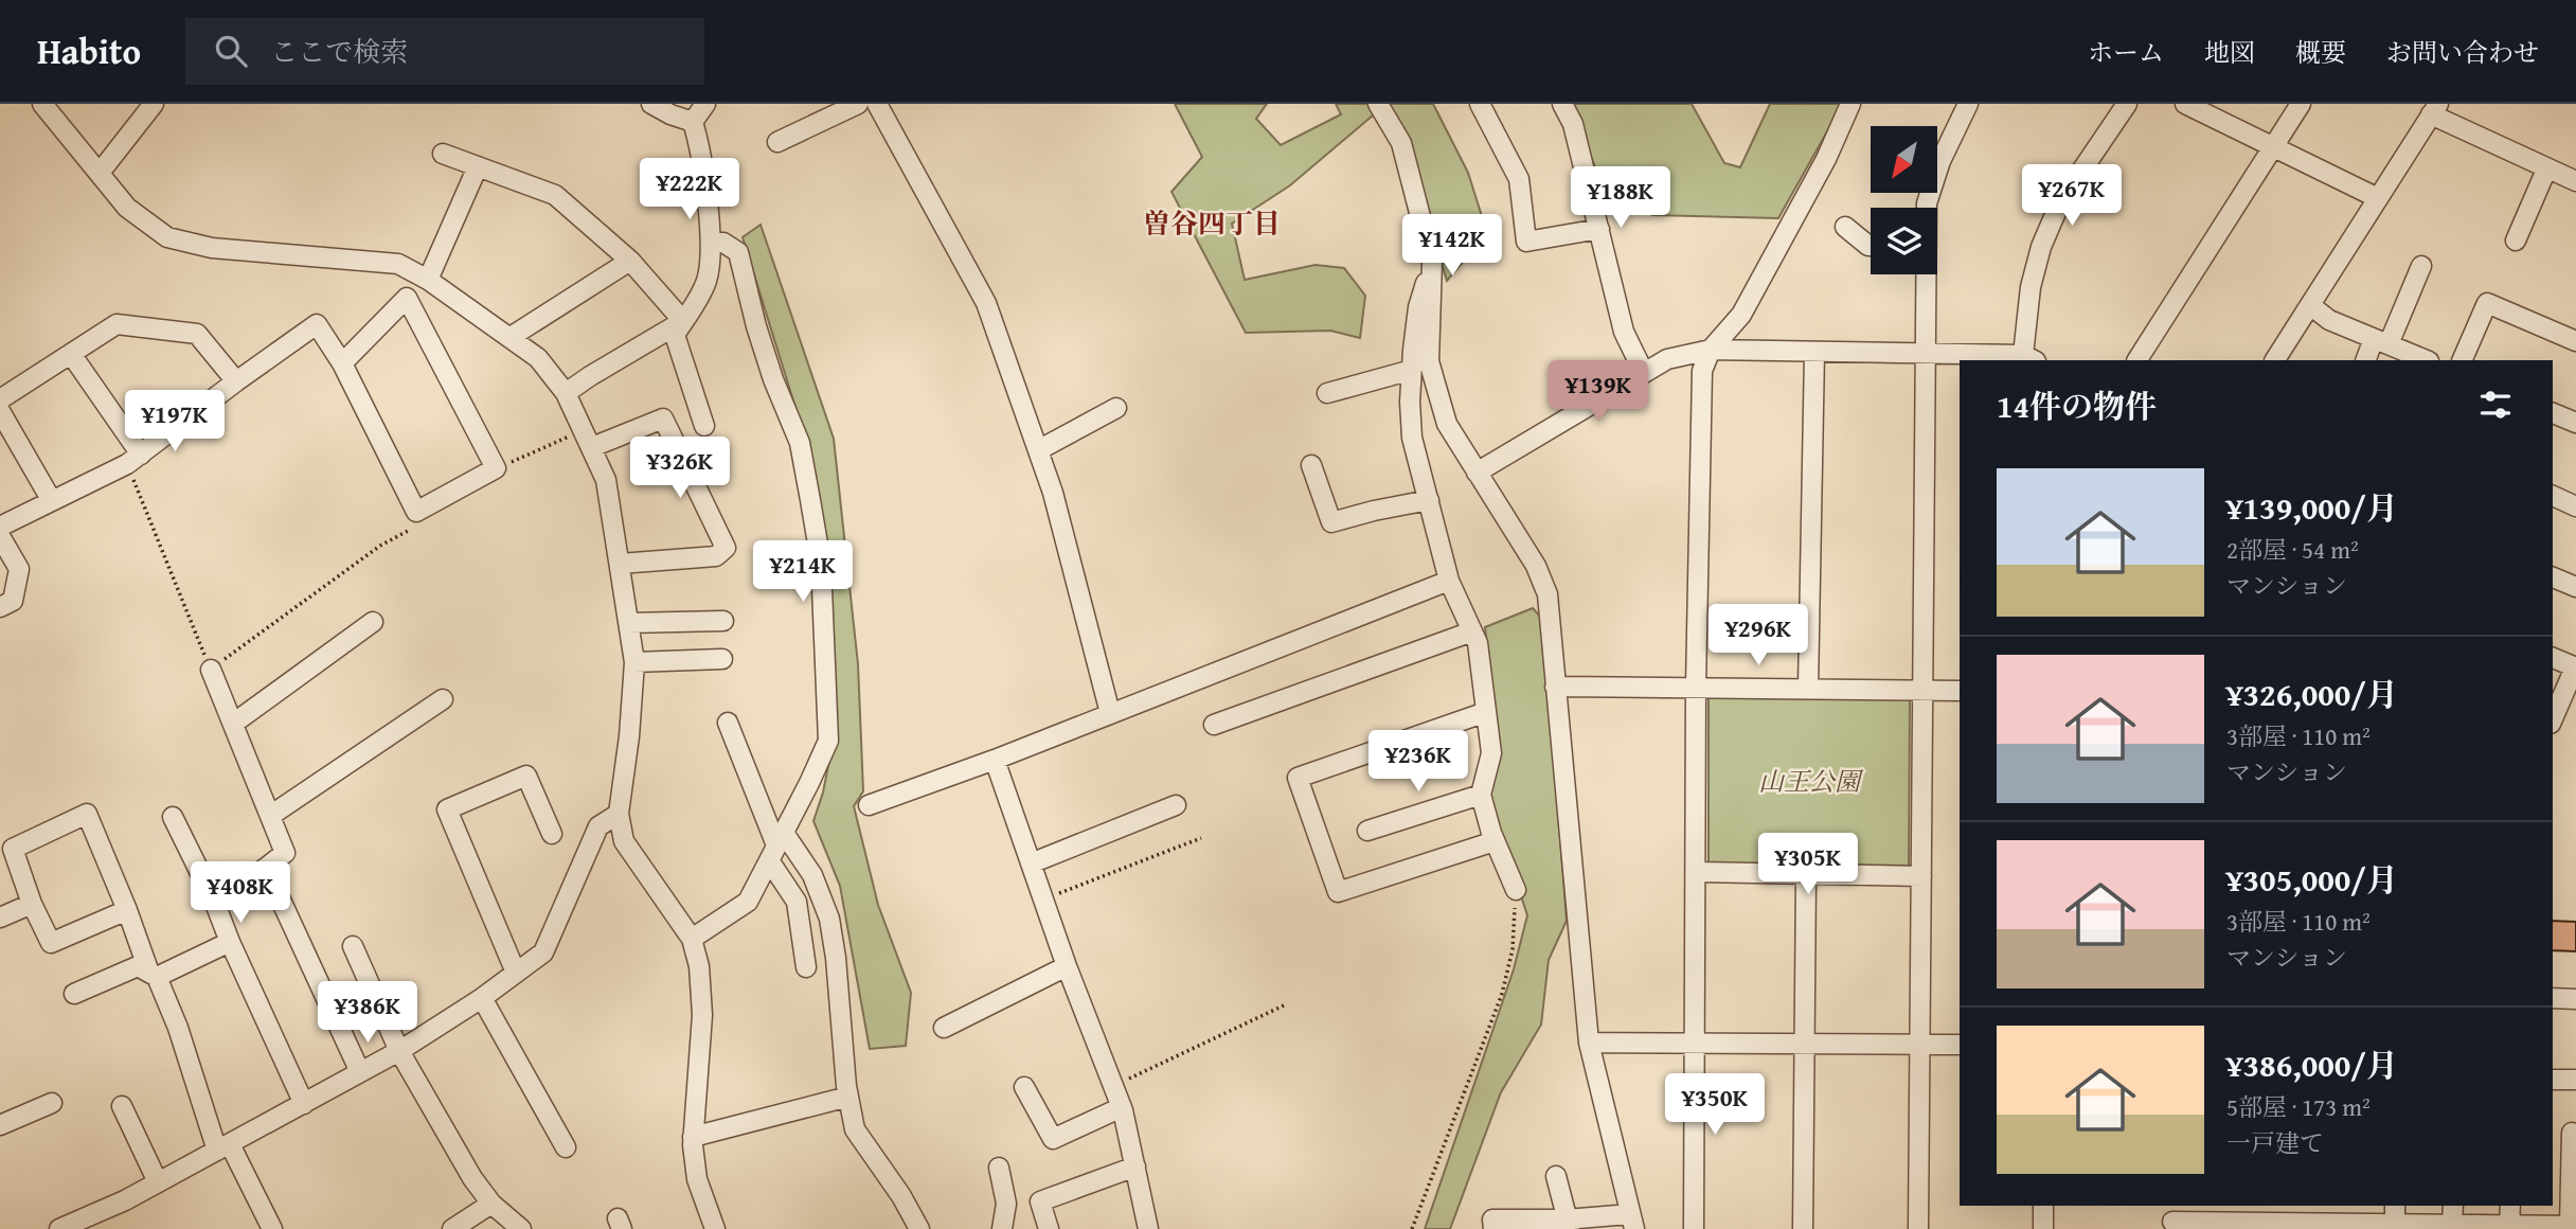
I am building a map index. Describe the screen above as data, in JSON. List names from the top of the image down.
{
  "districts": ["曽谷四丁目"],
  "parks": ["山王公園"],
  "north": "bottom left",
  "page": {
    "header": "Habito",
    "search": "ここで検索",
    "nav": [
      "ホーム",
      "地図",
      "概要",
      "お問い合わせ"
    ],
    "price": [
      "¥222K",
      "¥267K",
      "¥188K",
      "¥142K",
      "¥139K",
      "¥197K",
      "¥326K",
      "¥214K",
      "¥296K",
      "¥236K",
      "¥305K",
      "¥408K",
      "¥386K",
      "¥350K"
    ],
    "heading": "14件の物件",
    "list": [
      {
        "name": "¥139,000/月",
        "note": "2部屋 · 54 m² · マンション"
      },
      {
        "name": "¥326,000/月",
        "note": "3部屋 · 110 m² · マンション"
      },
      {
        "name": "¥305,000/月",
        "note": "3部屋 · 110 m² · マンション"
      },
      {
        "name": "¥386,000/月",
        "note": "5部屋 · 173 m² · 一戸建て"
      }
    ]
  }
}
